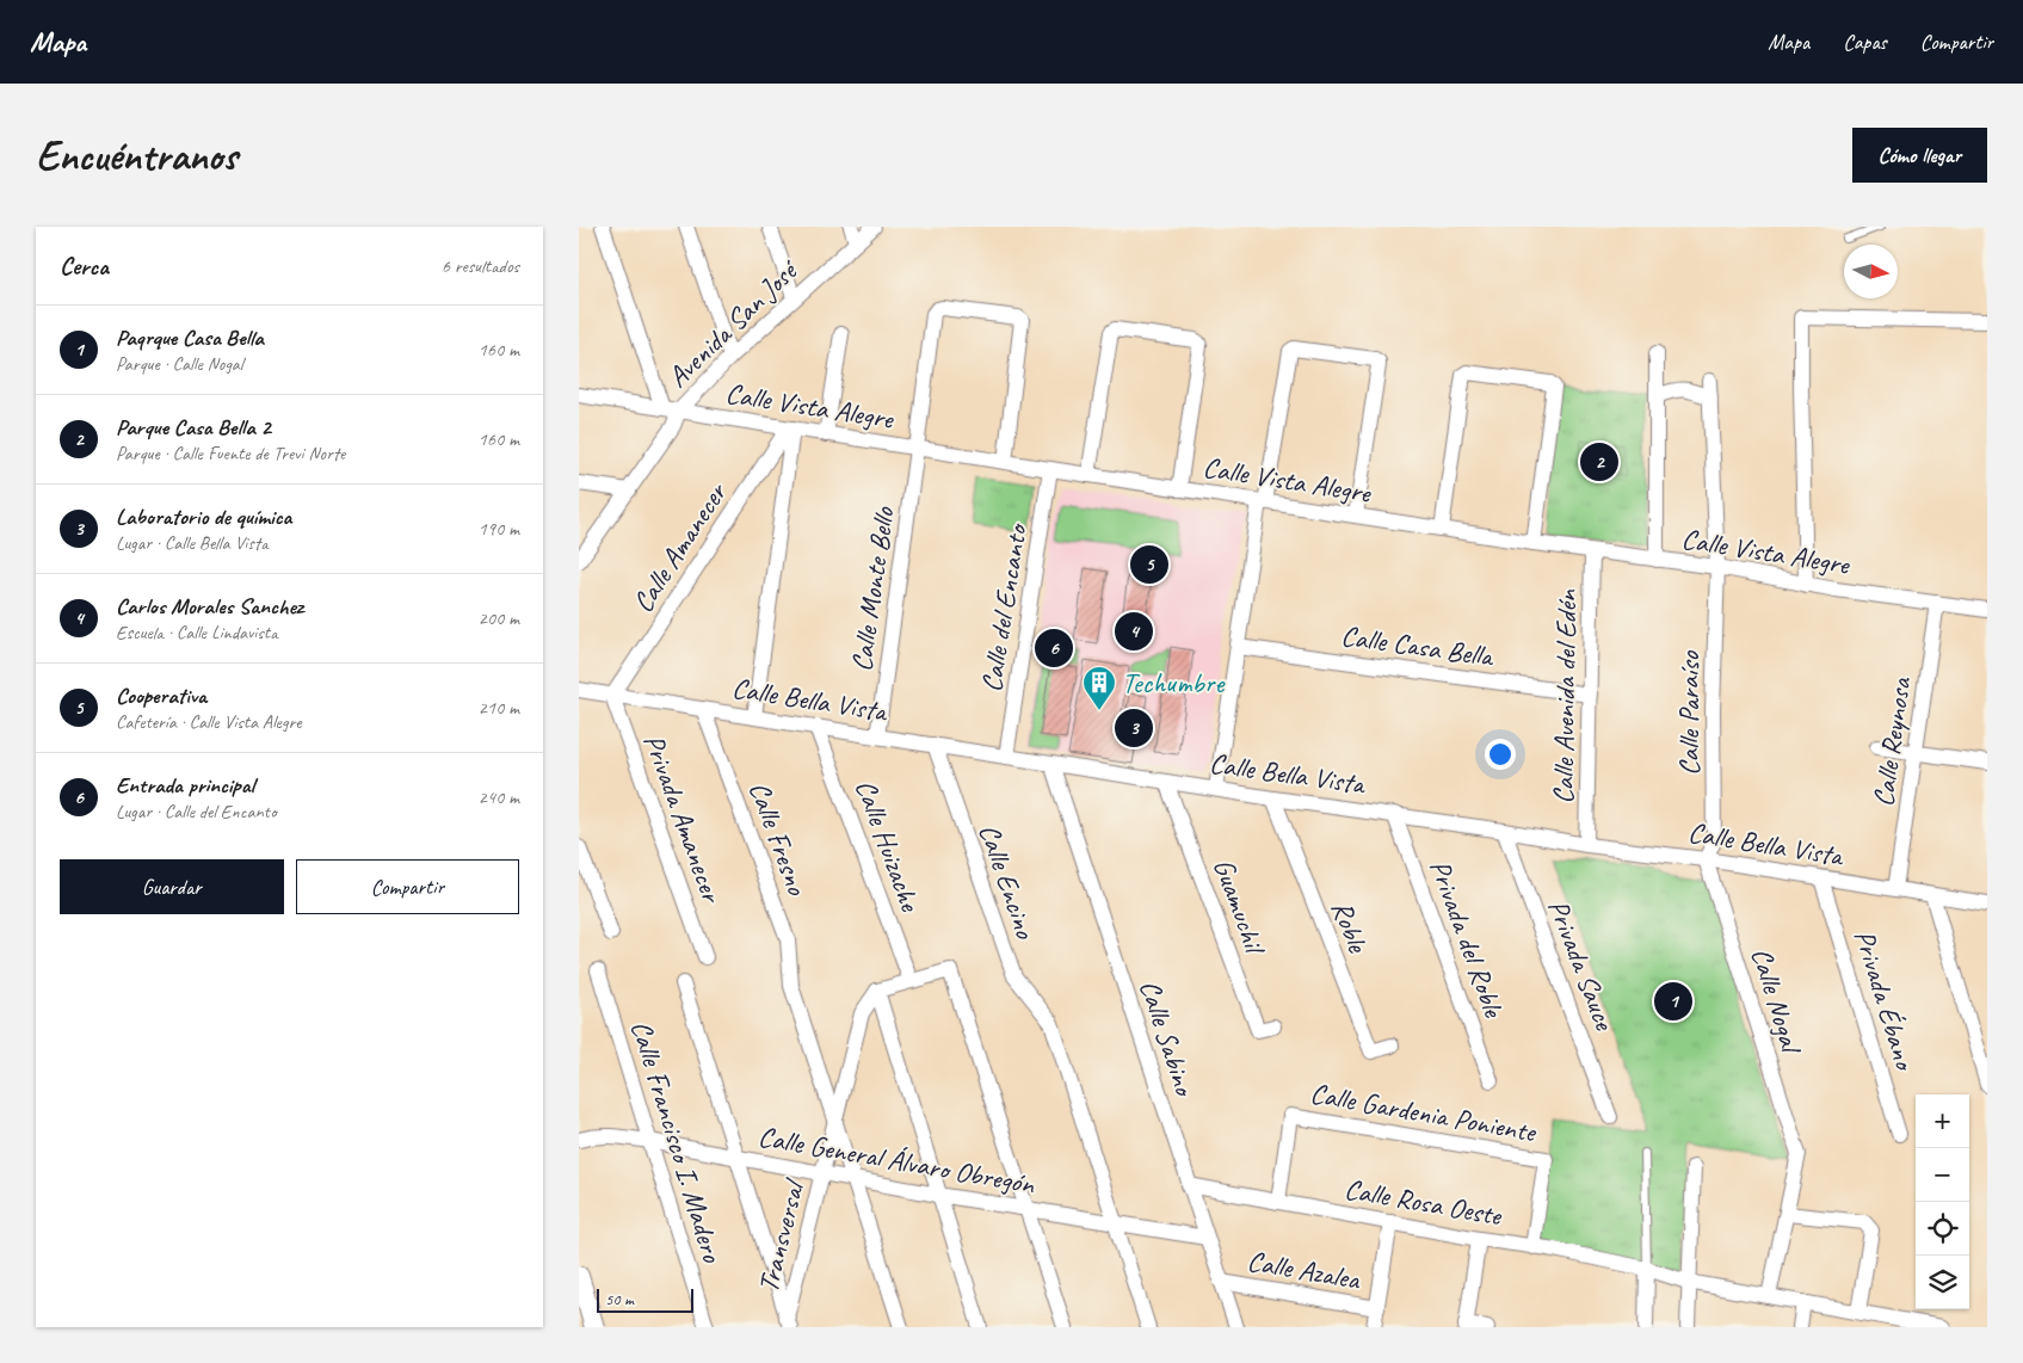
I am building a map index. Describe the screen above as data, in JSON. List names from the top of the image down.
{
  "streets": {
    "street": [
      "Avenida San José",
      "Calle Vista Alegre",
      "Calle Amanecer",
      "Calle Monte Bello",
      "Calle del Encanto",
      "Calle Casa Bella",
      "Calle Avenida del Edén",
      "Calle Bella Vista",
      "Calle Paraíso",
      "Calle Reynosa",
      "Privada Amanecer",
      "Calle Fresno",
      "Calle Huizache",
      "Calle Encino",
      "Guamuchil",
      "Roble",
      "Privada del Roble",
      "Privada Sauce",
      "Calle Nogal",
      "Privada Ébano",
      "Calle Sabino",
      "Calle Gardenia Poniente",
      "Calle Francisco I. Madero",
      "Calle General Álvaro Obregón",
      "Calle Rosa Oeste",
      "Transversal",
      "Calle Azalea"
    ]
  },
  "crossings": [
    ["Avenida San José", "Calle Vista Alegre"],
    ["Calle Vista Alegre", "Calle Amanecer"],
    ["Calle Vista Alegre", "Calle Monte Bello"],
    ["Calle Vista Alegre", "Calle del Encanto"],
    ["Calle Vista Alegre", "Calle Avenida del Edén"],
    ["Calle Vista Alegre", "Calle Paraíso"],
    ["Calle Vista Alegre", "Calle Reynosa"],
    ["Calle Amanecer", "Calle Bella Vista"],
    ["Calle Amanecer", "Privada Amanecer"],
    ["Calle Monte Bello", "Calle Bella Vista"],
    ["Calle del Encanto", "Calle Bella Vista"],
    ["Calle Casa Bella", "Calle Avenida del Edén"],
    ["Calle Avenida del Edén", "Calle Bella Vista"],
    ["Calle Bella Vista", "Calle Paraíso"],
    ["Calle Bella Vista", "Calle Reynosa"],
    ["Calle Bella Vista", "Privada Amanecer"],
    ["Calle Bella Vista", "Calle Fresno"],
    ["Calle Bella Vista", "Calle Huizache"],
    ["Calle Bella Vista", "Calle Encino"],
    ["Calle Bella Vista", "Guamuchil"],
    ["Calle Bella Vista", "Roble"],
    ["Calle Bella Vista", "Privada del Roble"],
    ["Calle Bella Vista", "Privada Sauce"],
    ["Calle Bella Vista", "Calle Nogal"],
    ["Calle Bella Vista", "Privada Ébano"],
    ["Calle Bella Vista", "Calle Sabino"],
    ["Calle Paraíso", "Calle Nogal"],
    ["Calle Fresno", "Calle General Álvaro Obregón"],
    ["Calle Fresno", "Transversal"],
    ["Calle Encino", "Calle General Álvaro Obregón"],
    ["Calle Sabino", "Calle General Álvaro Obregón"],
    ["Calle Sabino", "Calle Rosa Oeste"],
    ["Calle Sabino", "Calle Azalea"],
    ["Calle Gardenia Poniente", "Calle Rosa Oeste"],
    ["Calle Francisco I. Madero", "Calle General Álvaro Obregón"],
    ["Calle General Álvaro Obregón", "Transversal"]
  ],
  "places": {
    "building": ["Techumbre"]
  },
  "scale_bar": "50 m",
  "north": "right",
  "page": {
    "header": "Mapa",
    "nav": ["Mapa", "Capas", "Compartir"],
    "buttons": [
      "Cómo llegar",
      ["Guardar", "Compartir"]
    ],
    "title": "Encuéntranos",
    "heading": ["Cerca", "6 resultados"],
    "list": [
      {
        "mark": "1",
        "name": "Paqrque Casa Bella",
        "note": "Parque · Calle Nogal",
        "value": "160 m"
      },
      {
        "mark": "2",
        "name": "Parque Casa Bella 2",
        "note": "Parque · Calle Fuente de Trevi Norte",
        "value": "160 m"
      },
      {
        "mark": "3",
        "name": "Laboratorio de química",
        "note": "Lugar · Calle Bella Vista",
        "value": "190 m"
      },
      {
        "mark": "4",
        "name": "Carlos Morales Sanchez",
        "note": "Escuela · Calle Lindavista",
        "value": "200 m"
      },
      {
        "mark": "5",
        "name": "Cooperativa",
        "note": "Cafetería · Calle Vista Alegre",
        "value": "210 m"
      },
      {
        "mark": "6",
        "name": "Entrada principal",
        "note": "Lugar · Calle del Encanto",
        "value": "240 m"
      }
    ],
    "pins": [
      "2",
      "5",
      "4",
      "6",
      "3",
      "1"
    ],
    "map_buttons": ["+", "−"],
    "scale": "50 m"
  }
}
